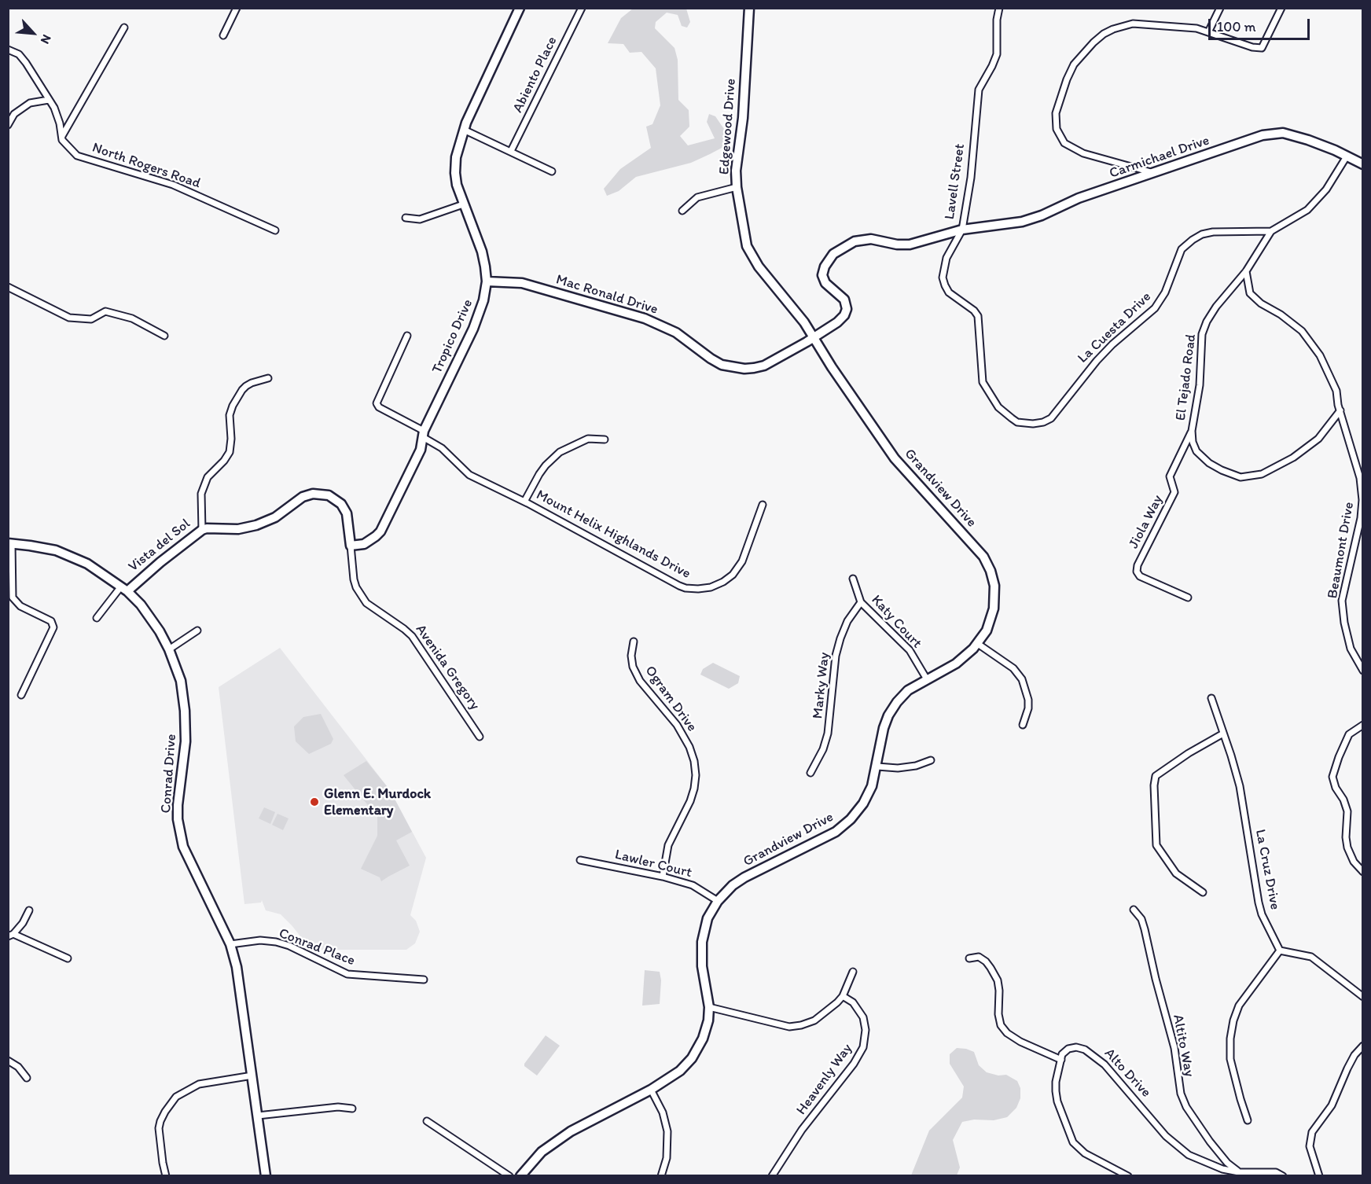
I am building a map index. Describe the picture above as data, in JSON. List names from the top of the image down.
{
  "streets": {
    "street": [
      "Abiento Place",
      "Edgewood Drive",
      "Carmichael Drive",
      "North Rogers Road",
      "Lavell Street",
      "Mac Ronald Drive",
      "La Cuesta Drive",
      "Tropico Drive",
      "El Tejado Road",
      "Grandview Drive",
      "Jiola Way",
      "Mount Helix Highlands Drive",
      "Vista del Sol",
      "Beaumont Drive",
      "Katy Court",
      "Avenida Gregory",
      "Marky Way",
      "Ogram Drive",
      "Conrad Drive",
      "Lawler Court",
      "La Cruz Drive",
      "Conrad Place",
      "Altito Way",
      "Alto Drive",
      "Heavenly Way"
    ]
  },
  "crossings": [
    ["Edgewood Drive", "Lavell Street"],
    ["Edgewood Drive", "Mac Ronald Drive"],
    ["Edgewood Drive", "Grandview Drive"],
    ["Carmichael Drive", "Lavell Street"],
    ["Carmichael Drive", "La Cuesta Drive"],
    ["Carmichael Drive", "El Tejado Road"],
    ["Lavell Street", "Mac Ronald Drive"],
    ["Lavell Street", "La Cuesta Drive"],
    ["Lavell Street", "Grandview Drive"],
    ["Mac Ronald Drive", "Tropico Drive"],
    ["Mac Ronald Drive", "Grandview Drive"],
    ["La Cuesta Drive", "El Tejado Road"],
    ["Tropico Drive", "Mount Helix Highlands Drive"],
    ["Tropico Drive", "Avenida Gregory"],
    ["El Tejado Road", "Jiola Way"],
    ["El Tejado Road", "Beaumont Drive"],
    ["Grandview Drive", "Katy Court"],
    ["Grandview Drive", "Lawler Court"],
    ["Vista del Sol", "Avenida Gregory"],
    ["Vista del Sol", "Conrad Drive"],
    ["Katy Court", "Marky Way"],
    ["Ogram Drive", "Lawler Court"],
    ["Conrad Drive", "Conrad Place"],
    ["Altito Way", "Alto Drive"]
  ],
  "places": ["Glenn E. Murdock Elementary"],
  "scale_bar": "100 m",
  "north": "bottom right"
}
